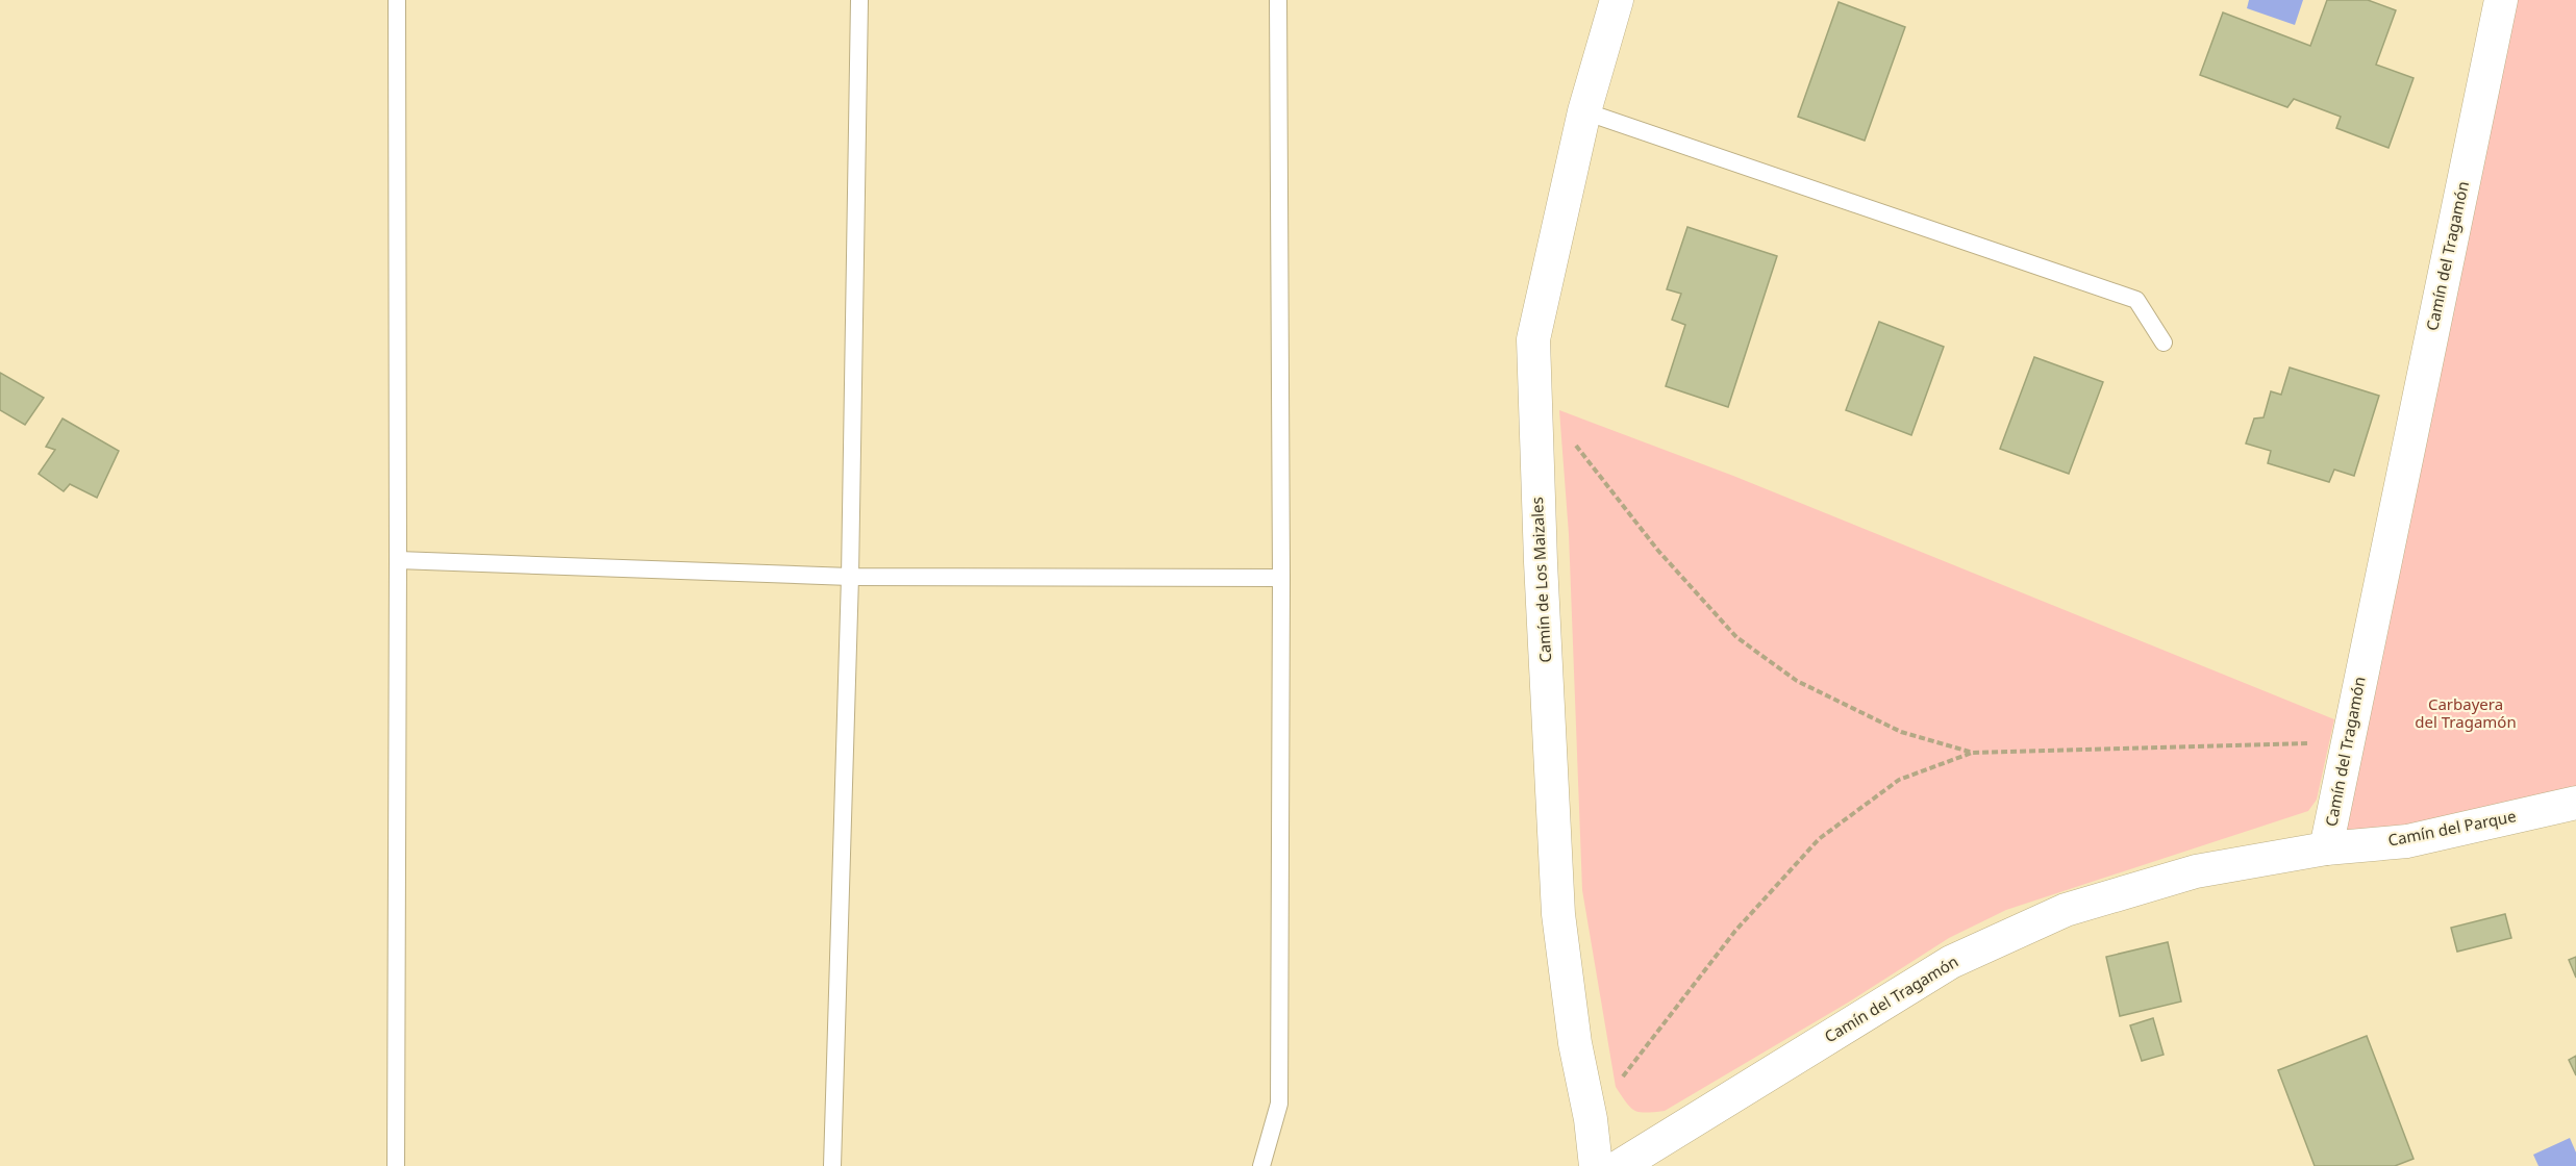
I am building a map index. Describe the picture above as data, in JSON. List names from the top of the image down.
{
  "streets": {
    "street": ["Camín del Tragamón", "Camín de Los Maizales", "Camín del Parque"]
  },
  "crossings": [
    ["Camín del Tragamón", "Camín del Parque"]
  ],
  "parks": ["Carbayera del Tragamón"]
}
